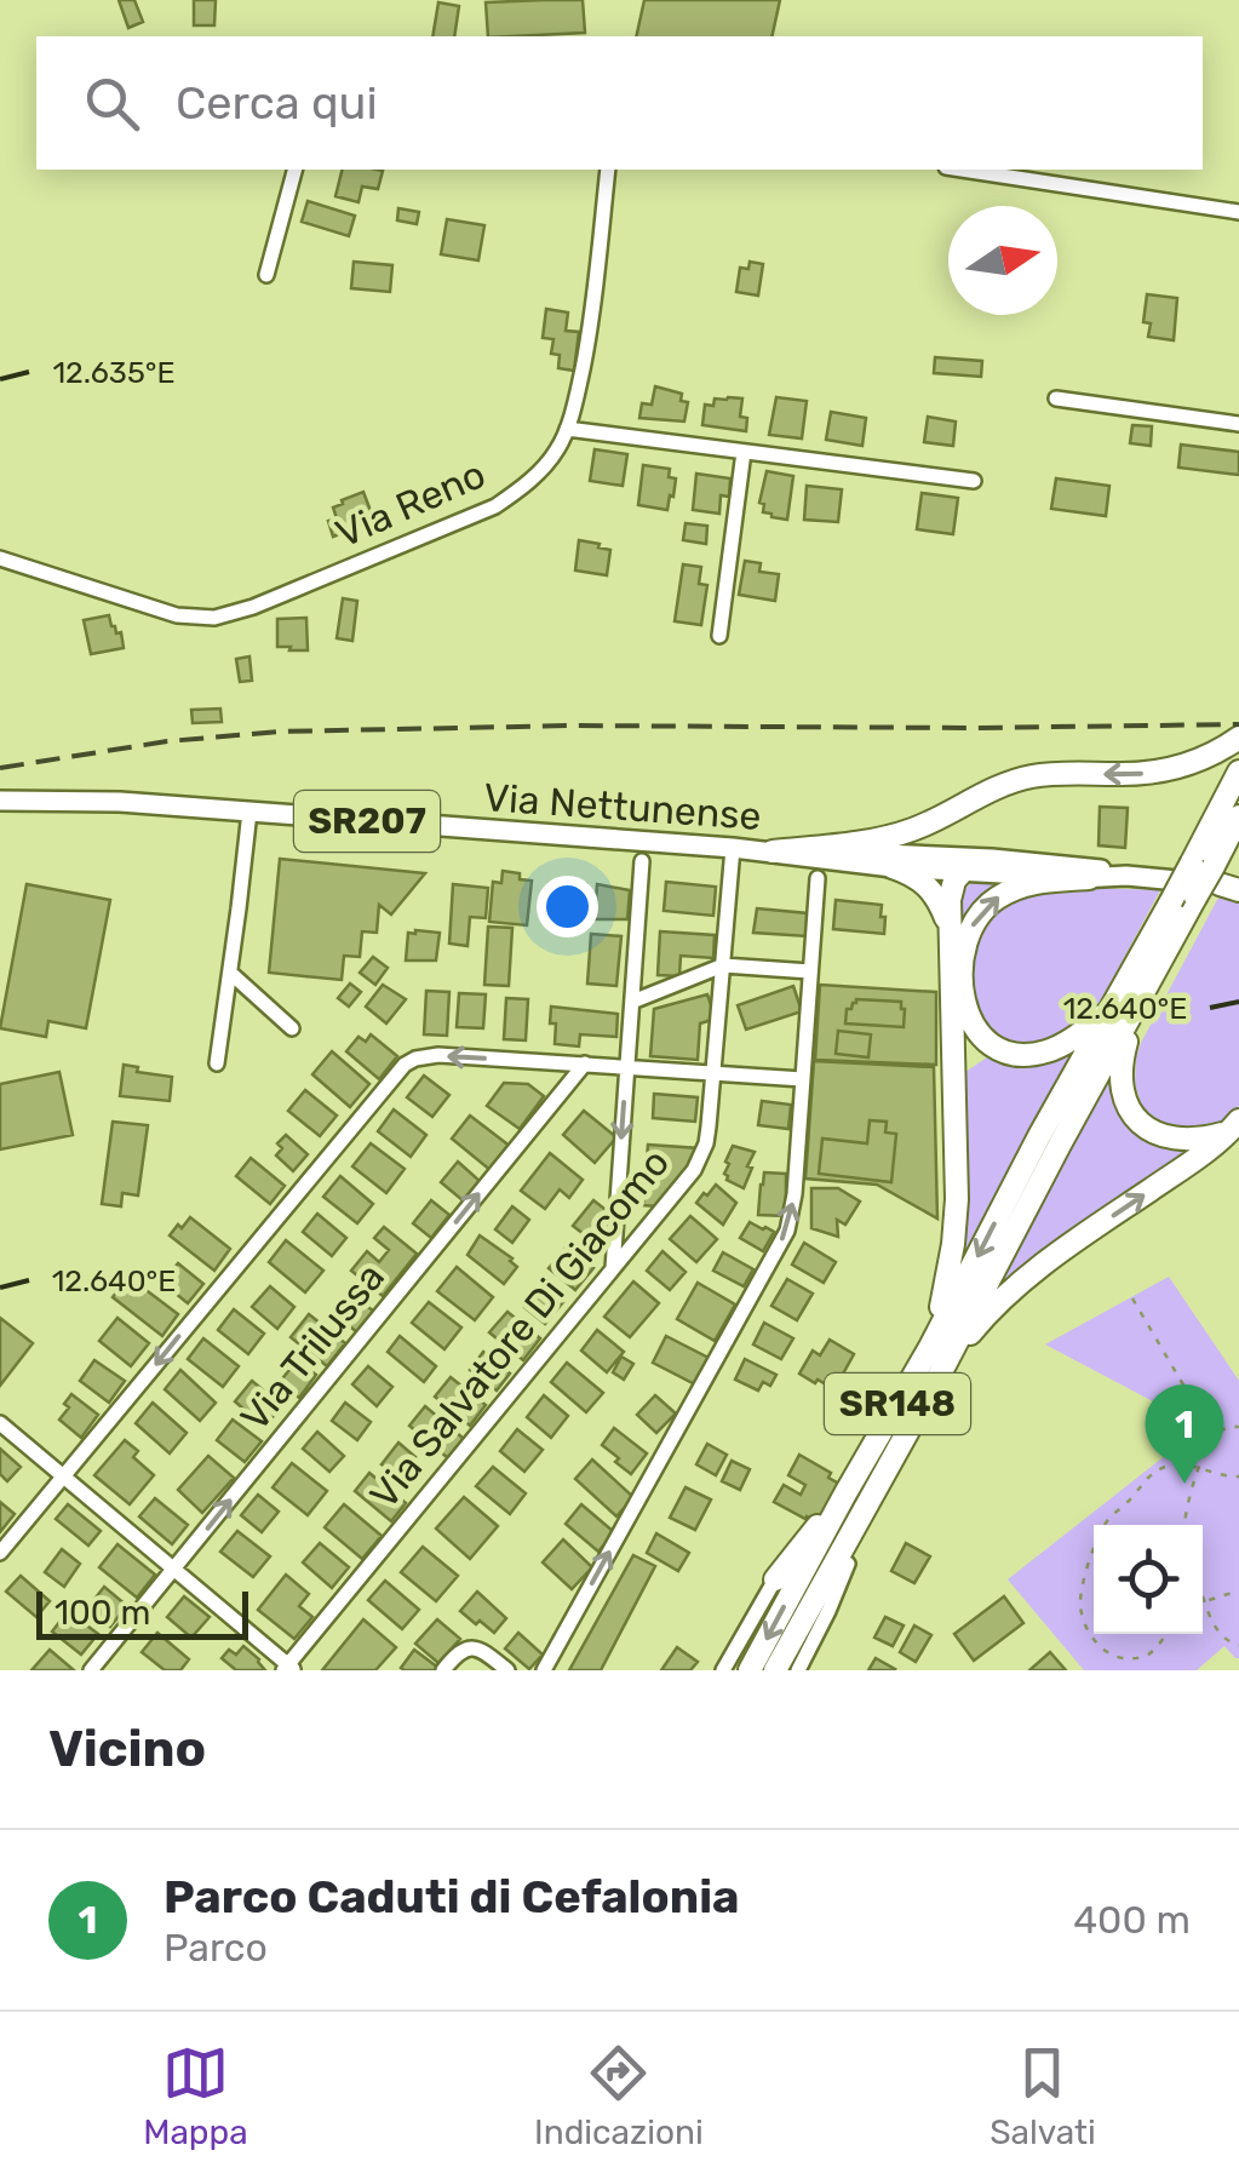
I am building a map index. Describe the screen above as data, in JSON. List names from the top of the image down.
{
  "streets": {
    "highway": ["SR148"],
    "main road": ["Via Nettunense", "SR207"],
    "street": ["Via Reno", "Via Salvatore Di Giacomo", "Via Trilussa"]
  },
  "crossings": [
    ["Via Nettunense", "SR207"],
    ["Via Nettunense", "Via Salvatore Di Giacomo"],
    ["SR207", "SR148"]
  ],
  "one_way": ["Via Trilussa"],
  "scale_bar": "100 m",
  "north": "right",
  "page": {
    "search": "Cerca qui",
    "pins": "1",
    "scale": "100 m",
    "heading": "Vicino",
    "list": [
      {
        "mark": "1",
        "name": "Parco Caduti di Cefalonia",
        "note": "Parco",
        "value": "400 m"
      }
    ],
    "nav": ["Mappa", "Indicazioni", "Salvati"]
  },
  "coordinates": ["12.635°E", "12.640°E"]
}
